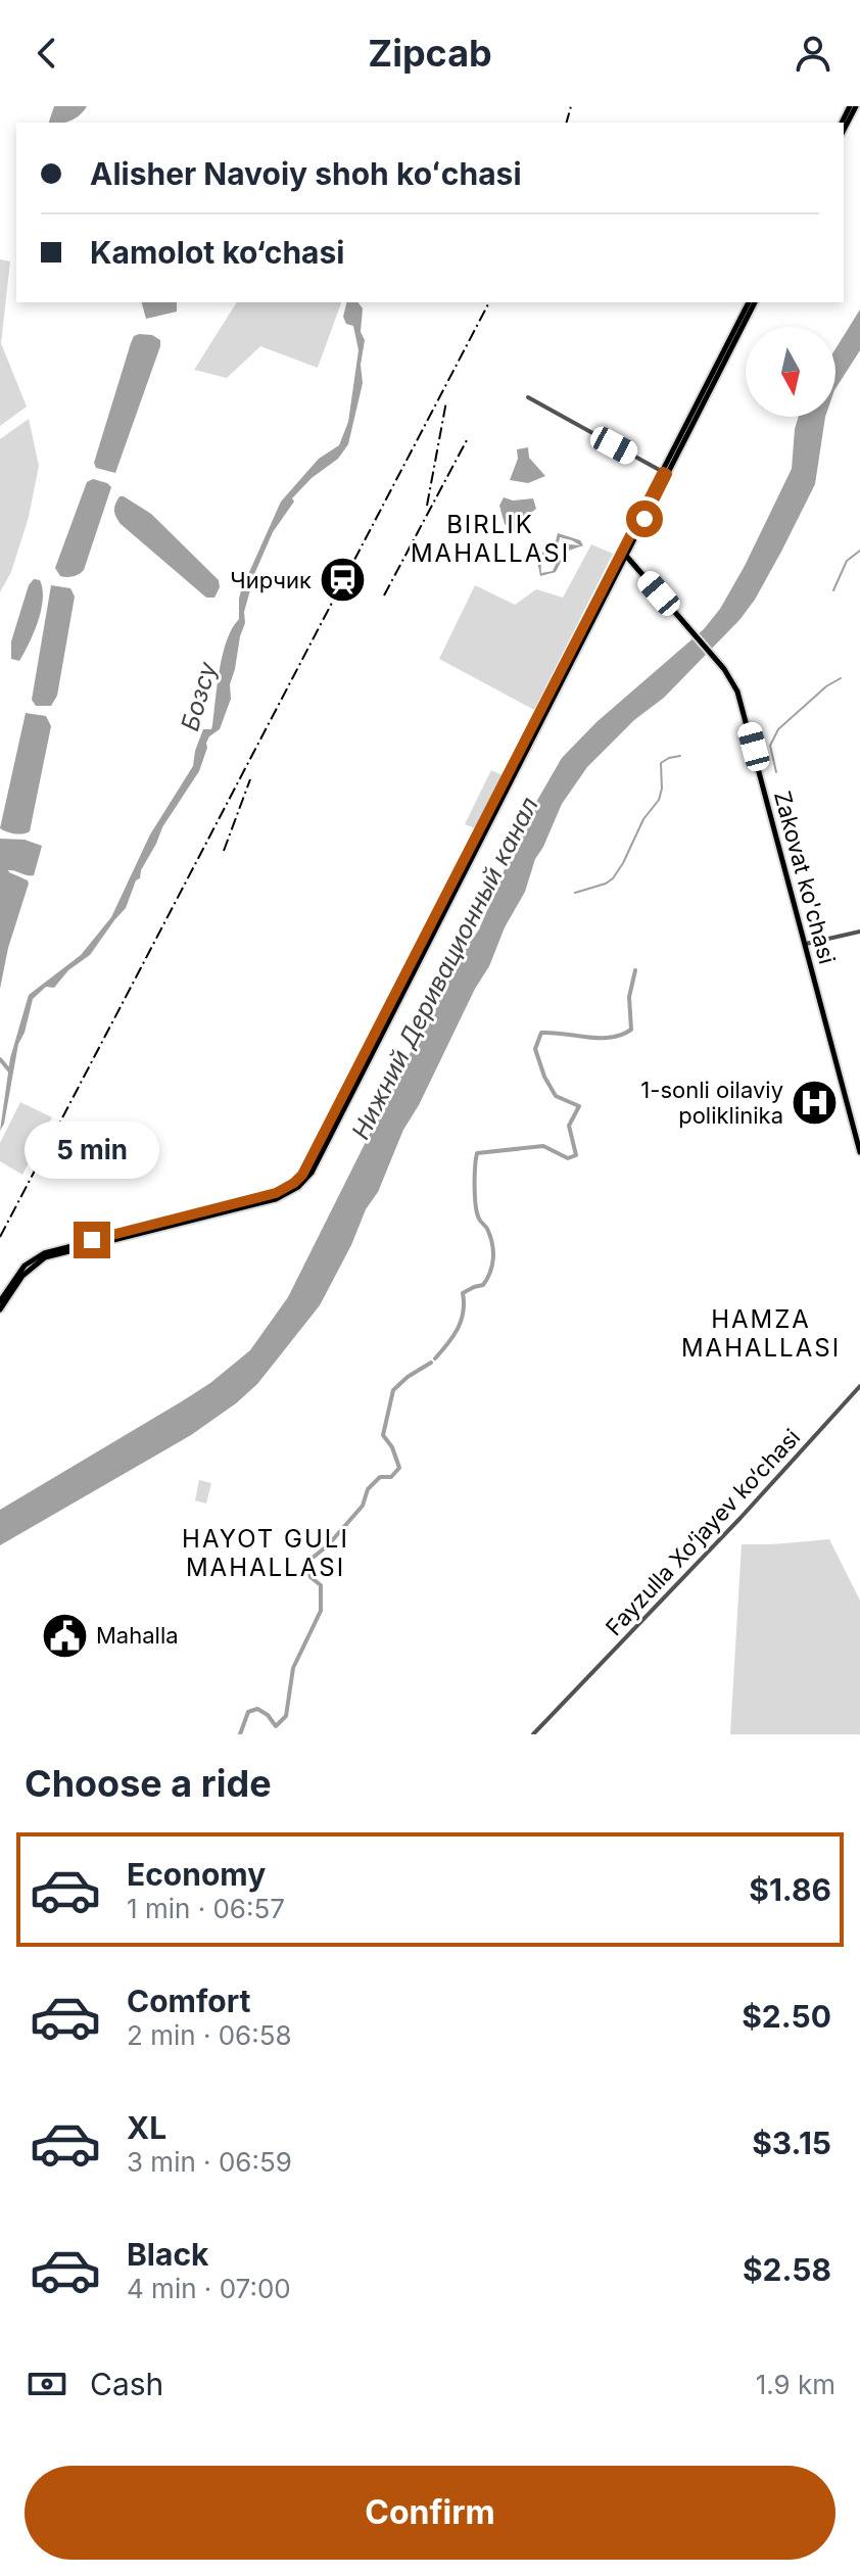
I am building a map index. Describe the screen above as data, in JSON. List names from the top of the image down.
{
  "streets": {
    "main road": ["Zakovat ko'chasi"],
    "street": ["Fayzulla Xo‘jayev ko‘chasi"]
  },
  "districts": ["BIRLIK MAHALLASI", "HAMZA MAHALLASI", "HAYOT GULI MAHALLASI"],
  "water": ["Бозсу", "Нижний Деривационный канал"],
  "places": {
    "station": ["Чирчик"],
    "hospital": ["1-sonli oilaviy poliklinika"],
    "public building": ["Mahalla"]
  },
  "north": "bottom",
  "page": {
    "header": "Zipcab",
    "banner": ["Alisher Navoiy shoh koʻchasi", "Kamolot ko‘chasi"],
    "bubble": "5 min",
    "heading": "Choose a ride",
    "list": [
      {
        "name": "Economy",
        "note": "1 min · 06:57",
        "value": "$1.86"
      },
      {
        "name": "Comfort",
        "note": "2 min · 06:58",
        "value": "$2.50"
      },
      {
        "name": "XL",
        "note": "3 min · 06:59",
        "value": "$3.15"
      },
      {
        "name": "Black",
        "note": "4 min · 07:00",
        "value": "$2.58"
      }
    ],
    "pay": ["Cash", "1.9 km"],
    "buttons": "Confirm"
  }
}
